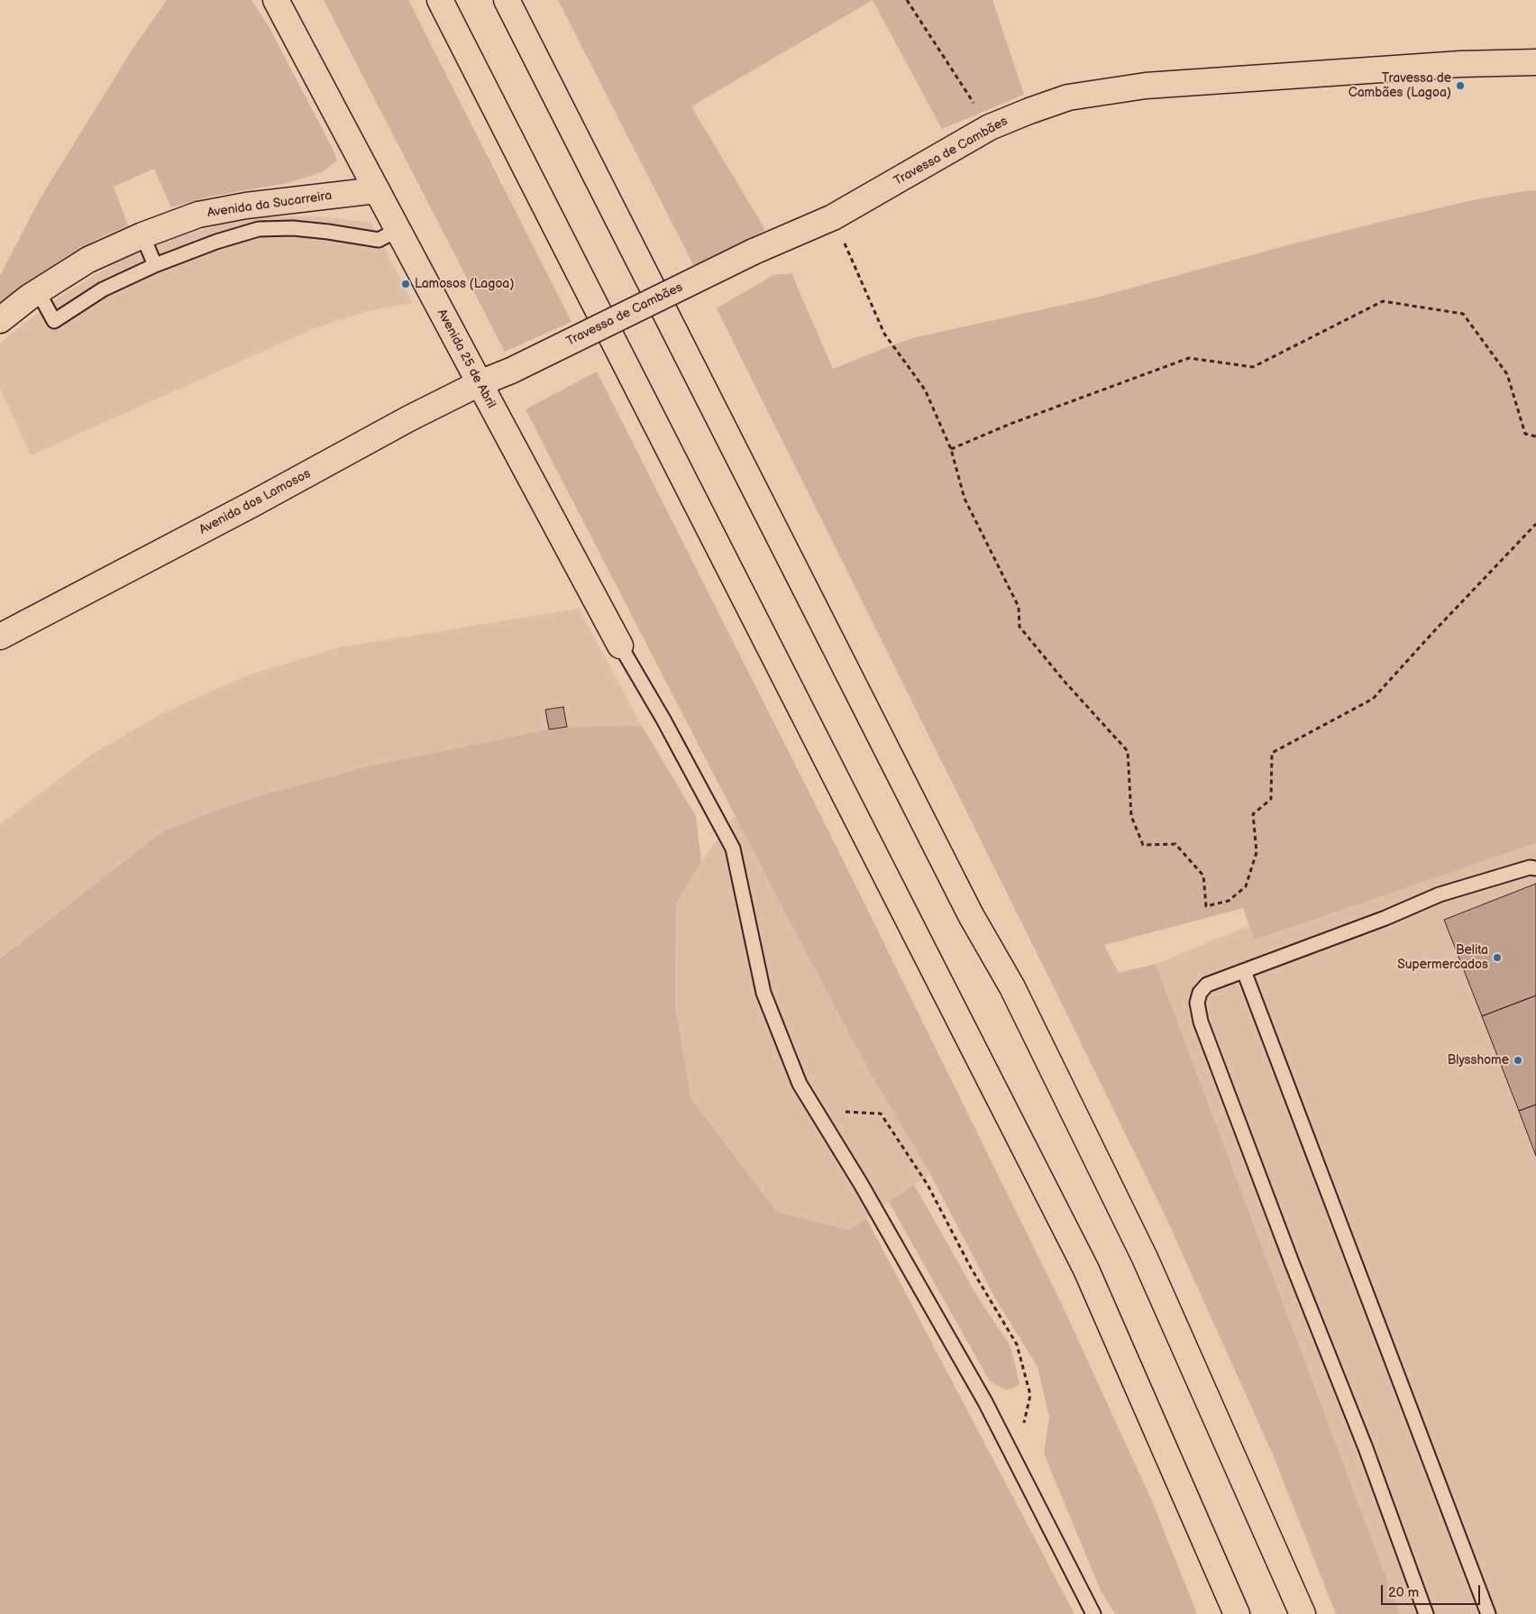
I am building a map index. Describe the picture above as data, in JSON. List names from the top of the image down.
{
  "streets": {
    "main road": [
      "Travessa de Cambães",
      "Avenida da Sucarreira",
      "Avenida 25 de Abril",
      "Avenida dos Lamosos"
    ]
  },
  "crossings": [
    ["Travessa de Cambães", "Avenida dos Lamosos"],
    ["Avenida da Sucarreira", "Avenida 25 de Abril"],
    ["Avenida 25 de Abril", "Avenida dos Lamosos"]
  ],
  "places": [
    "Travessa de Cambães (Lagoa)",
    "Lamosos (Lagoa)",
    "Belita Supermercados",
    "Blysshome"
  ],
  "scale_bar": "20 m"
}
